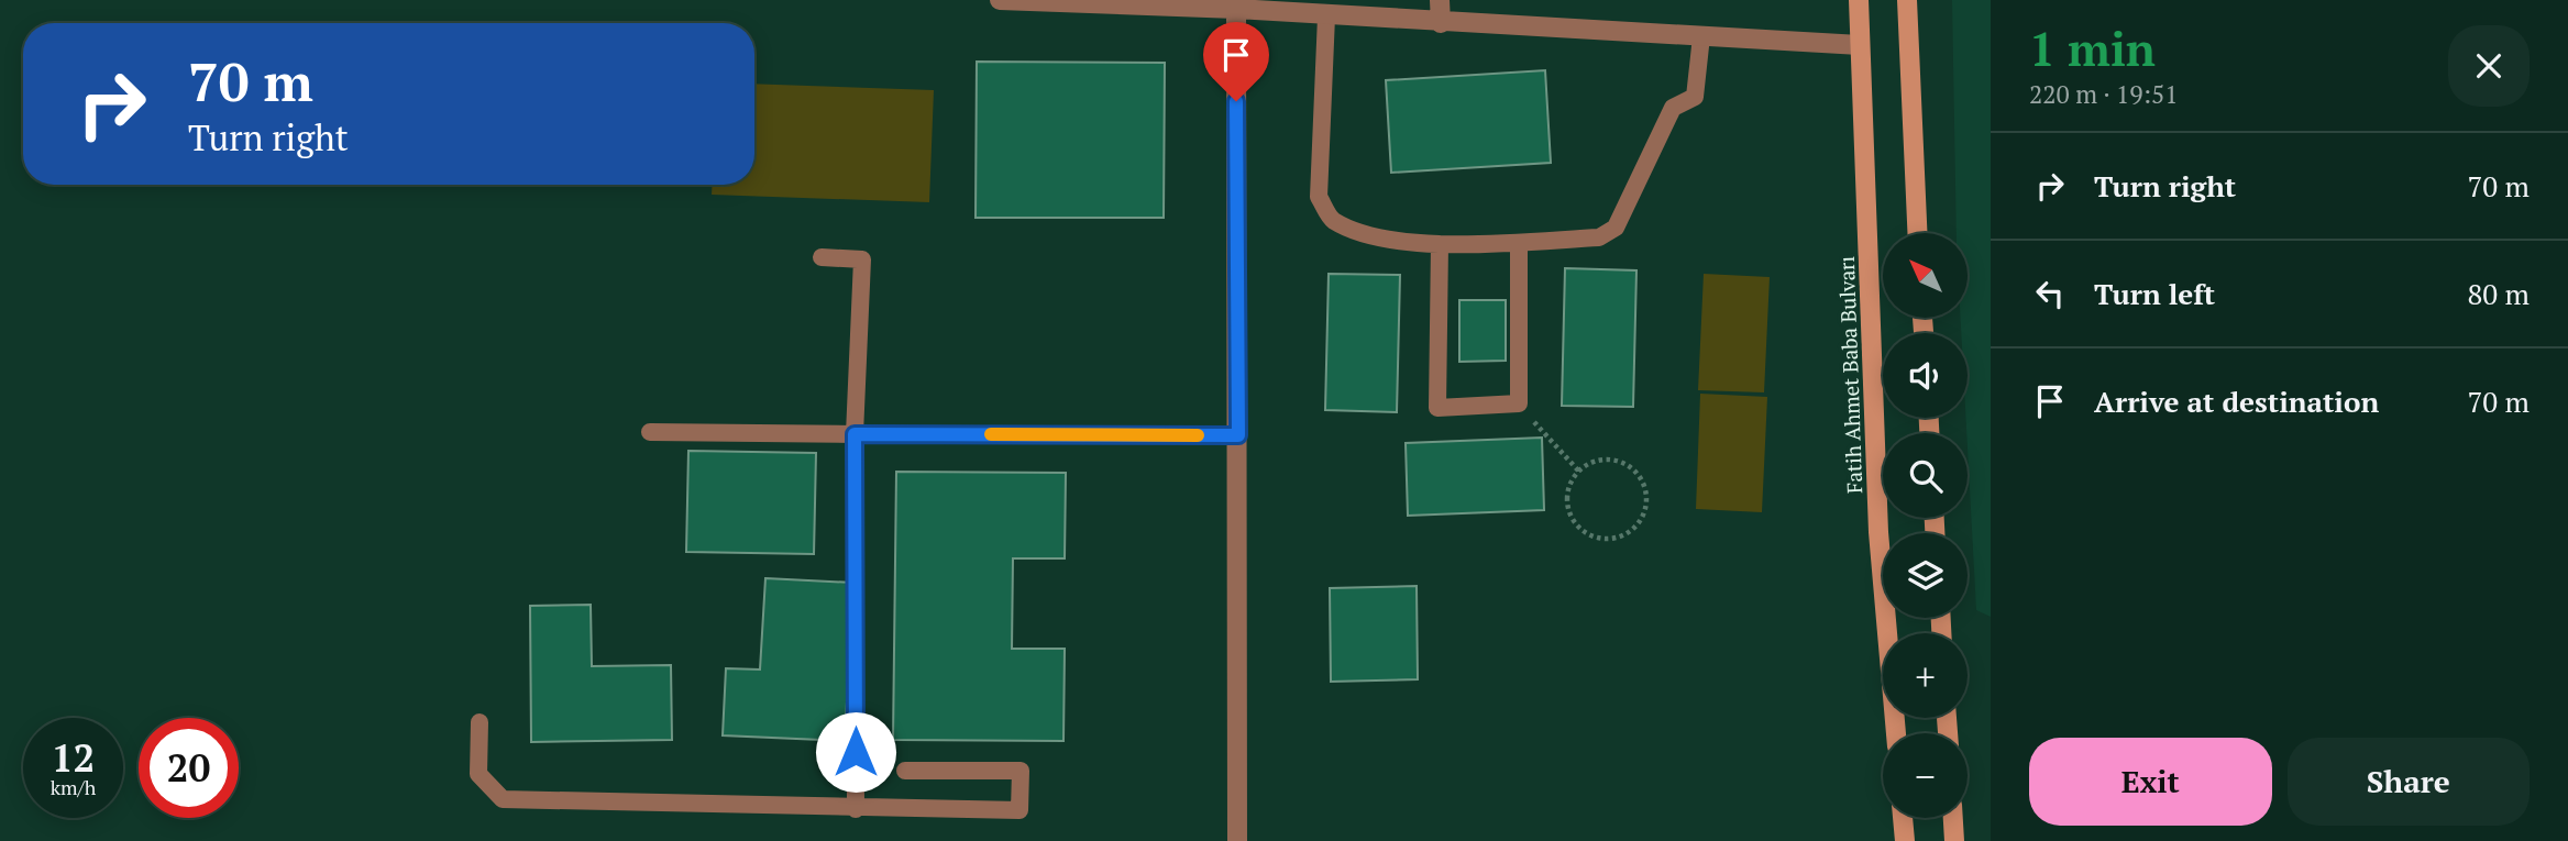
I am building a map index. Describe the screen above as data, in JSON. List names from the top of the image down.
{
  "streets": {
    "main road": ["Fatih Ahmet Baba Bulvarı"]
  },
  "north": "top left",
  "page": {
    "heading": ["1 min", "220 m · 19:51"],
    "turn": ["70 m", "Turn right"],
    "list": [
      {
        "name": "Turn right",
        "value": "70 m"
      },
      {
        "name": "Turn left",
        "value": "80 m"
      },
      {
        "name": "Arrive at destination",
        "value": "70 m"
      }
    ],
    "map_buttons": ["+", "−"],
    "speed": "12 km/h",
    "limit": "20",
    "buttons": ["Exit", "Share"]
  }
}
